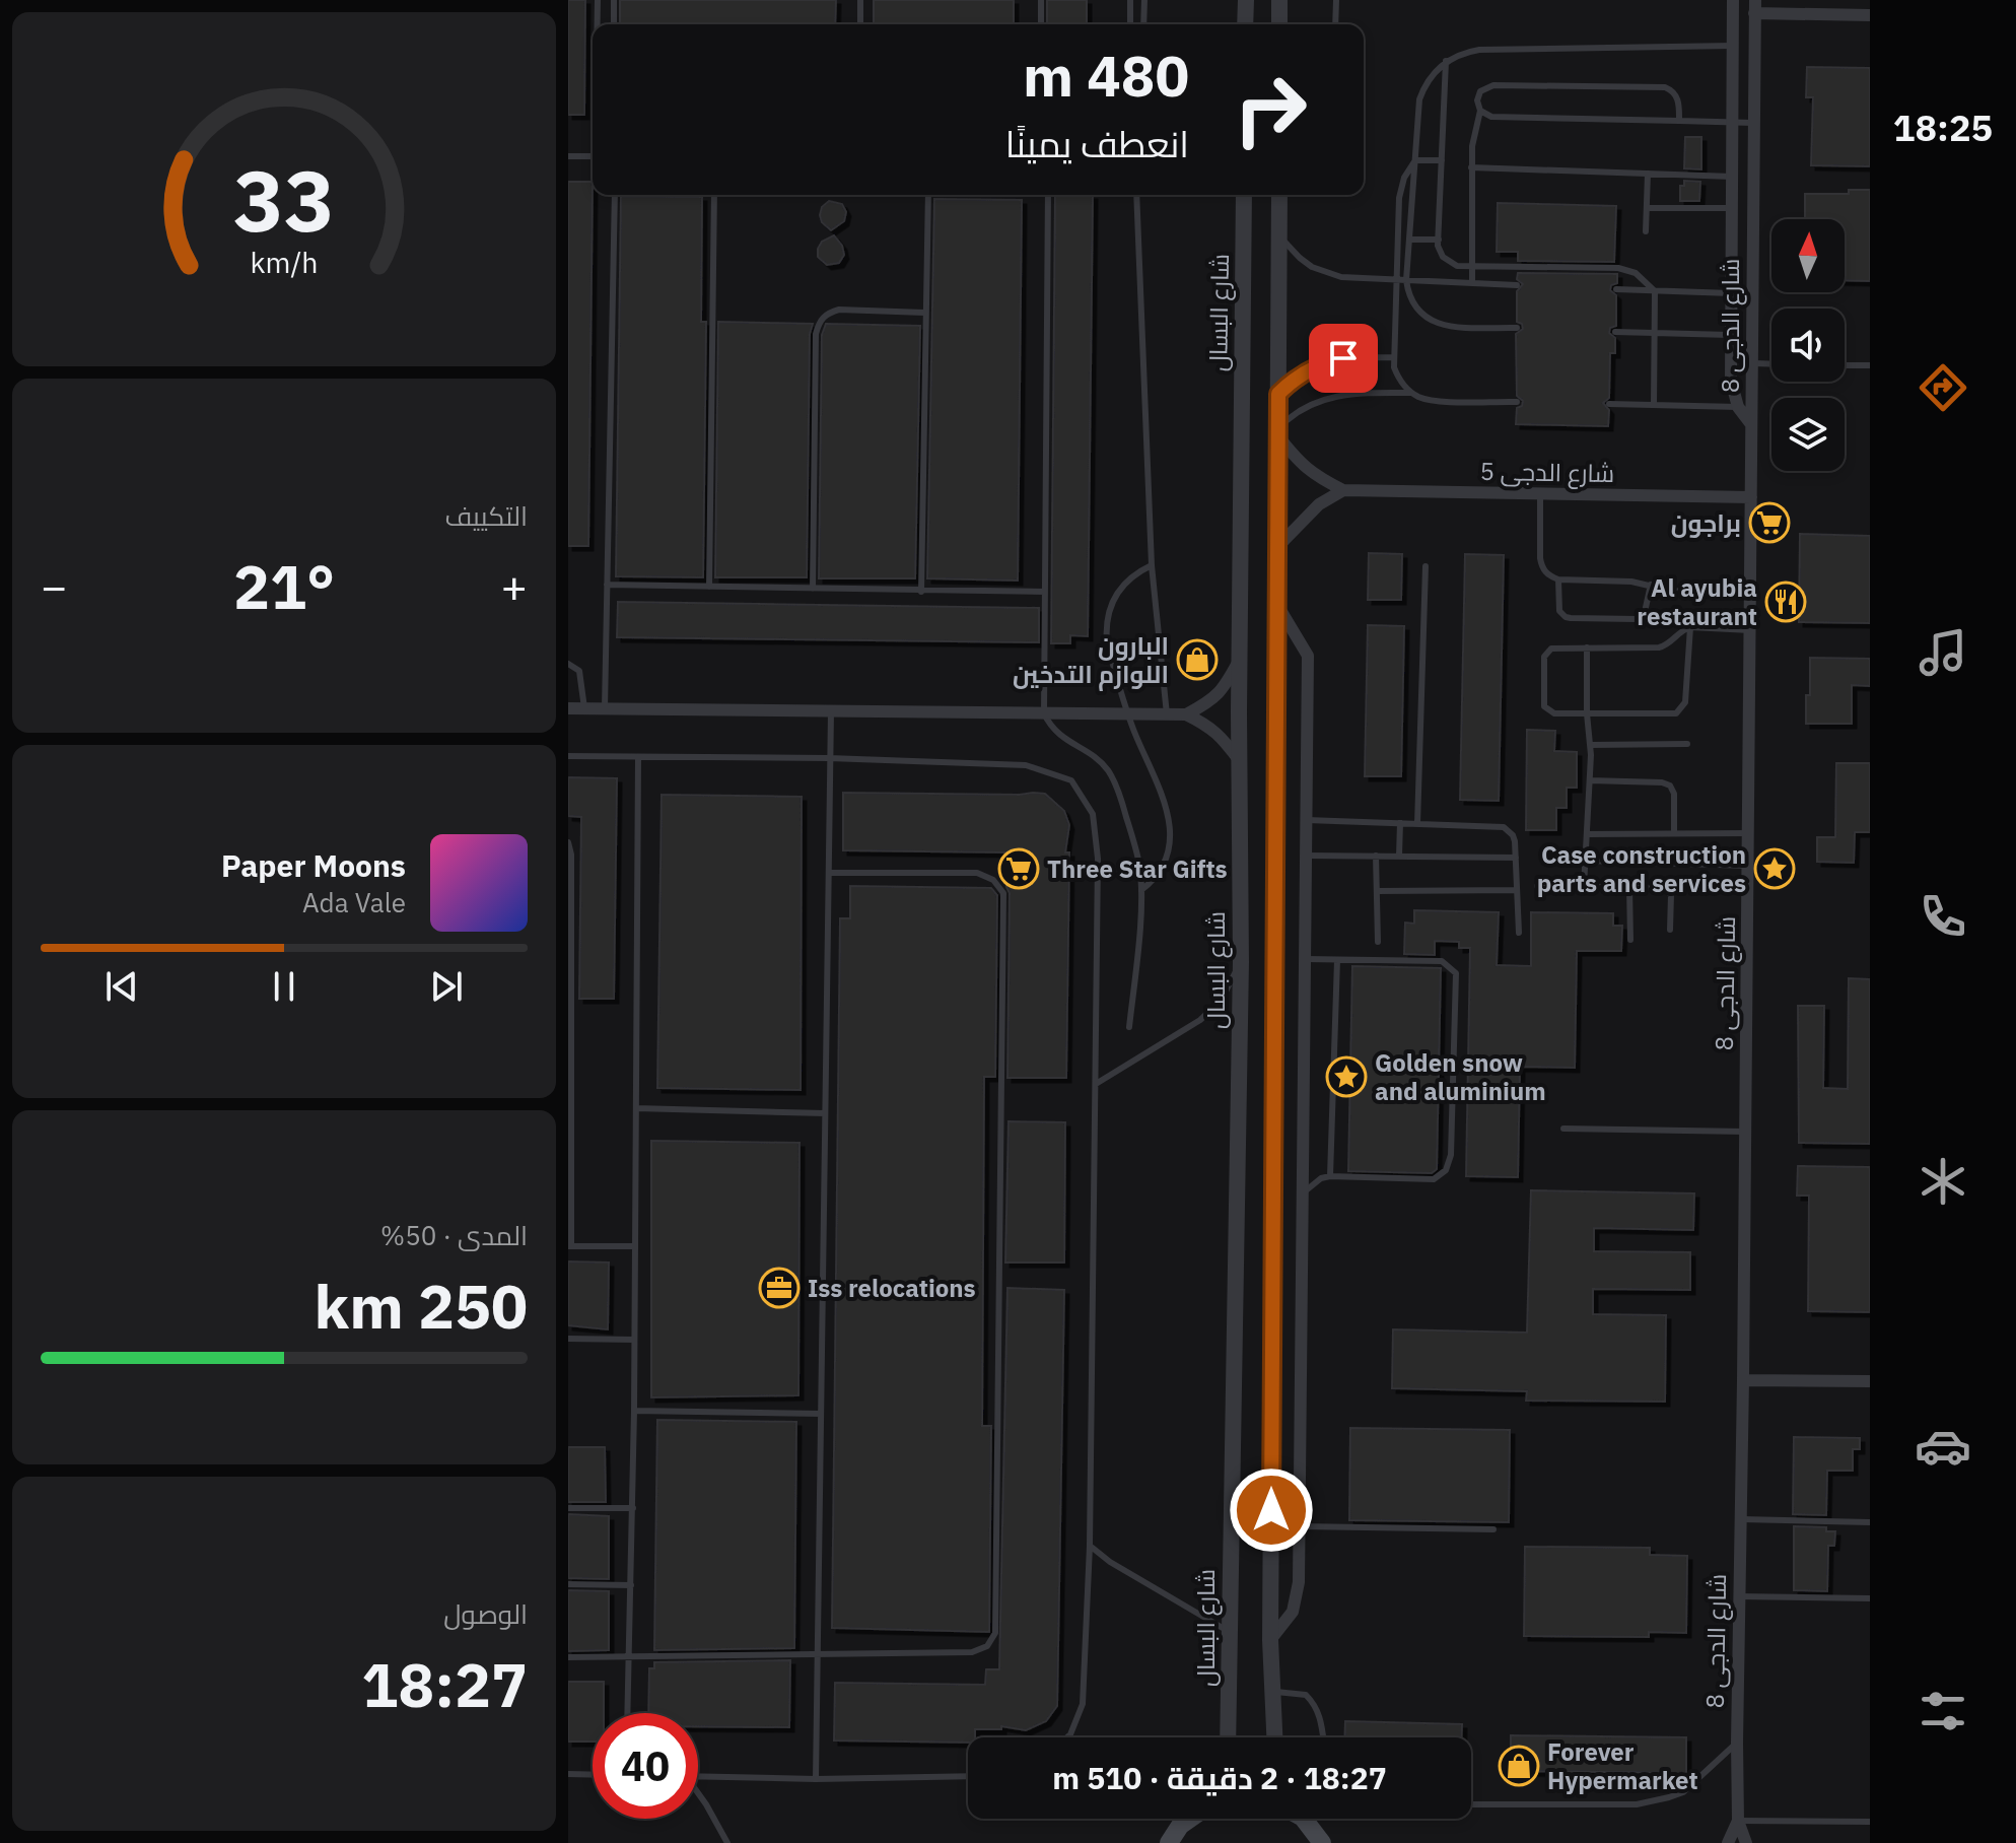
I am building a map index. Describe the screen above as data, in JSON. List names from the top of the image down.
{
  "streets": {
    "street": ["شارع البسال", "شارع الدجى 8", "شارع الدجى 5"]
  },
  "crossings": [
    ["شارع الدجى 8", "شارع الدجى 5"]
  ],
  "places": {
    "supermarket": ["براجون", "Three Star Gifts"],
    "restaurant": ["Al ayubia restaurant"],
    "shop": ["البارون اللوازم التدخين", "Forever Hypermarket"],
    "place": ["Case construction parts and services", "Golden snow and aluminium"],
    "office": ["Iss relocations"]
  },
  "north": "top",
  "page": {
    "tabs": "18:25",
    "turn": ["480 m", "انعطف يمينًا"],
    "tile": [
      "التكييف",
      ["المدى · 50%", "250 km"],
      ["الوصول", "18:27"]
    ],
    "heat": ["−", "21°", "+"],
    "song": ["Paper Moons", "Ada Vale"],
    "limit": "40",
    "trip": "18:27 · 2 دقيقة · 510 m",
    "gauge": ["33", "km/h"]
  }
}
